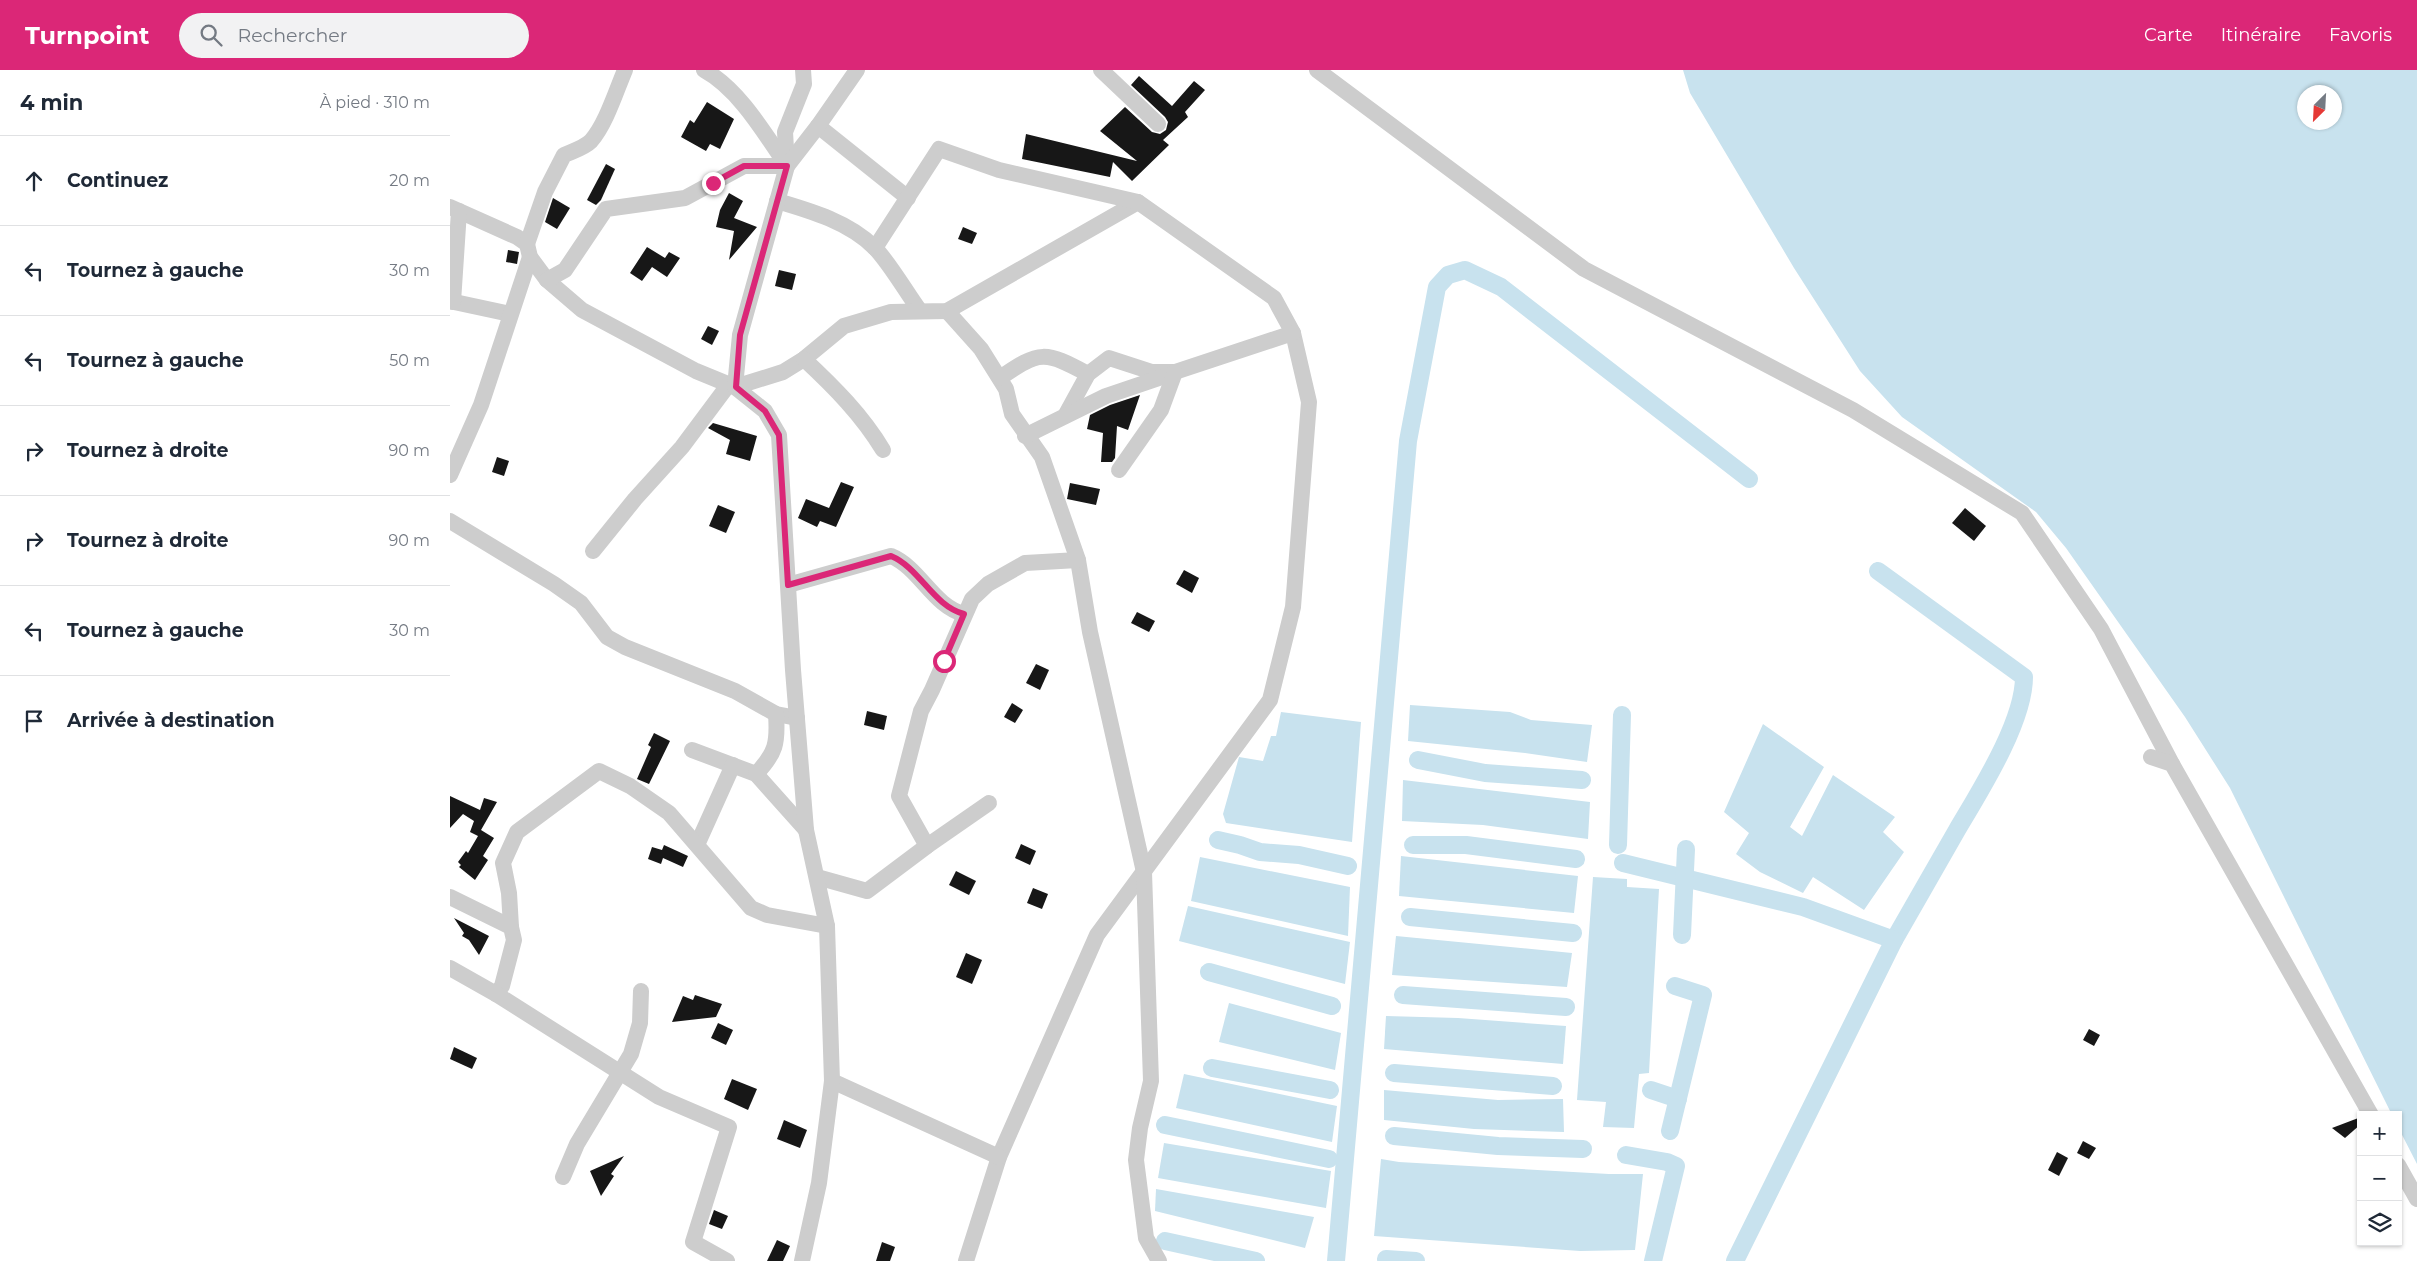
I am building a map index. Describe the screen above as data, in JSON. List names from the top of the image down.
{
  "north": "bottom left",
  "page": {
    "header": "Turnpoint",
    "search": "Rechercher",
    "nav": ["Carte", "Itinéraire", "Favoris"],
    "heading": ["4 min", "À pied · 310 m"],
    "list": [
      ["Continuez", "20 m"],
      ["Tournez à gauche", "30 m"],
      ["Tournez à gauche", "50 m"],
      ["Tournez à droite", "90 m"],
      ["Tournez à droite", "90 m"],
      ["Tournez à gauche", "30 m"],
      "Arrivée à destination"
    ],
    "map_buttons": ["+", "−"]
  }
}
